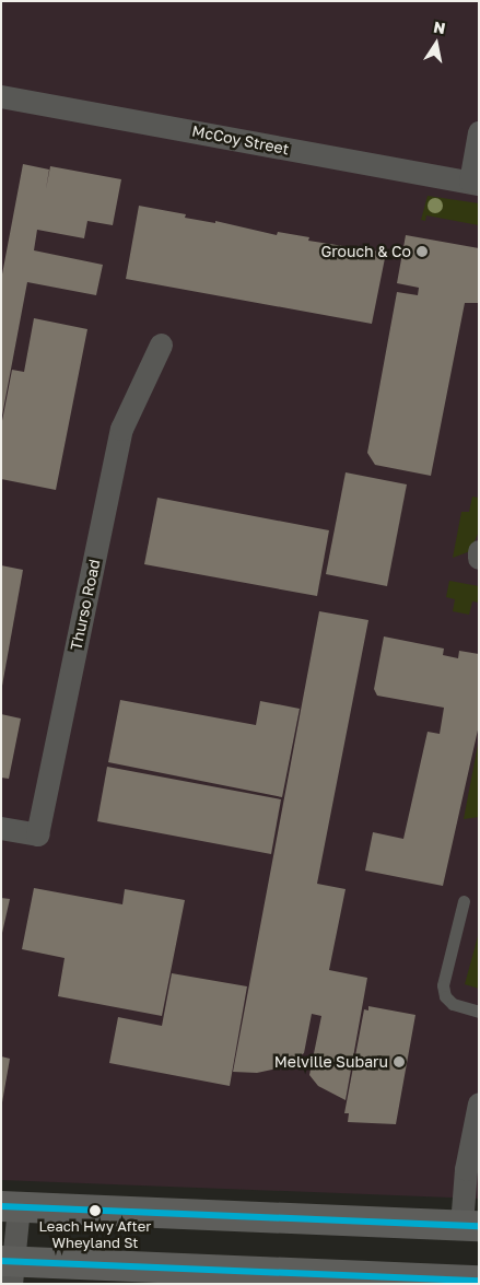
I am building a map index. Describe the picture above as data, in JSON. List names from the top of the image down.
{
  "streets": {
    "street": ["McCoy Street", "Thurso Road"]
  },
  "places": ["Grouch & Co", "Melville Subaru", "Leach Hwy After Wheyland St"],
  "north": "top"
}
